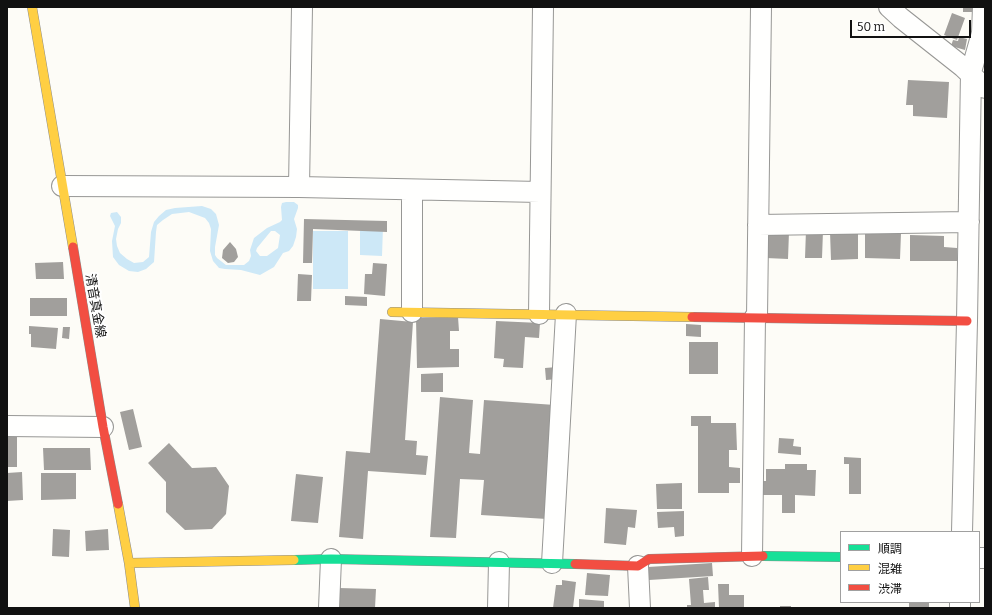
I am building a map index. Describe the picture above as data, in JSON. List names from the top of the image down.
{
  "streets": {
    "street": ["清音真金線"]
  },
  "legend": ["順調", "混雑", "渋滞"],
  "scale_bar": "50 m"
}
